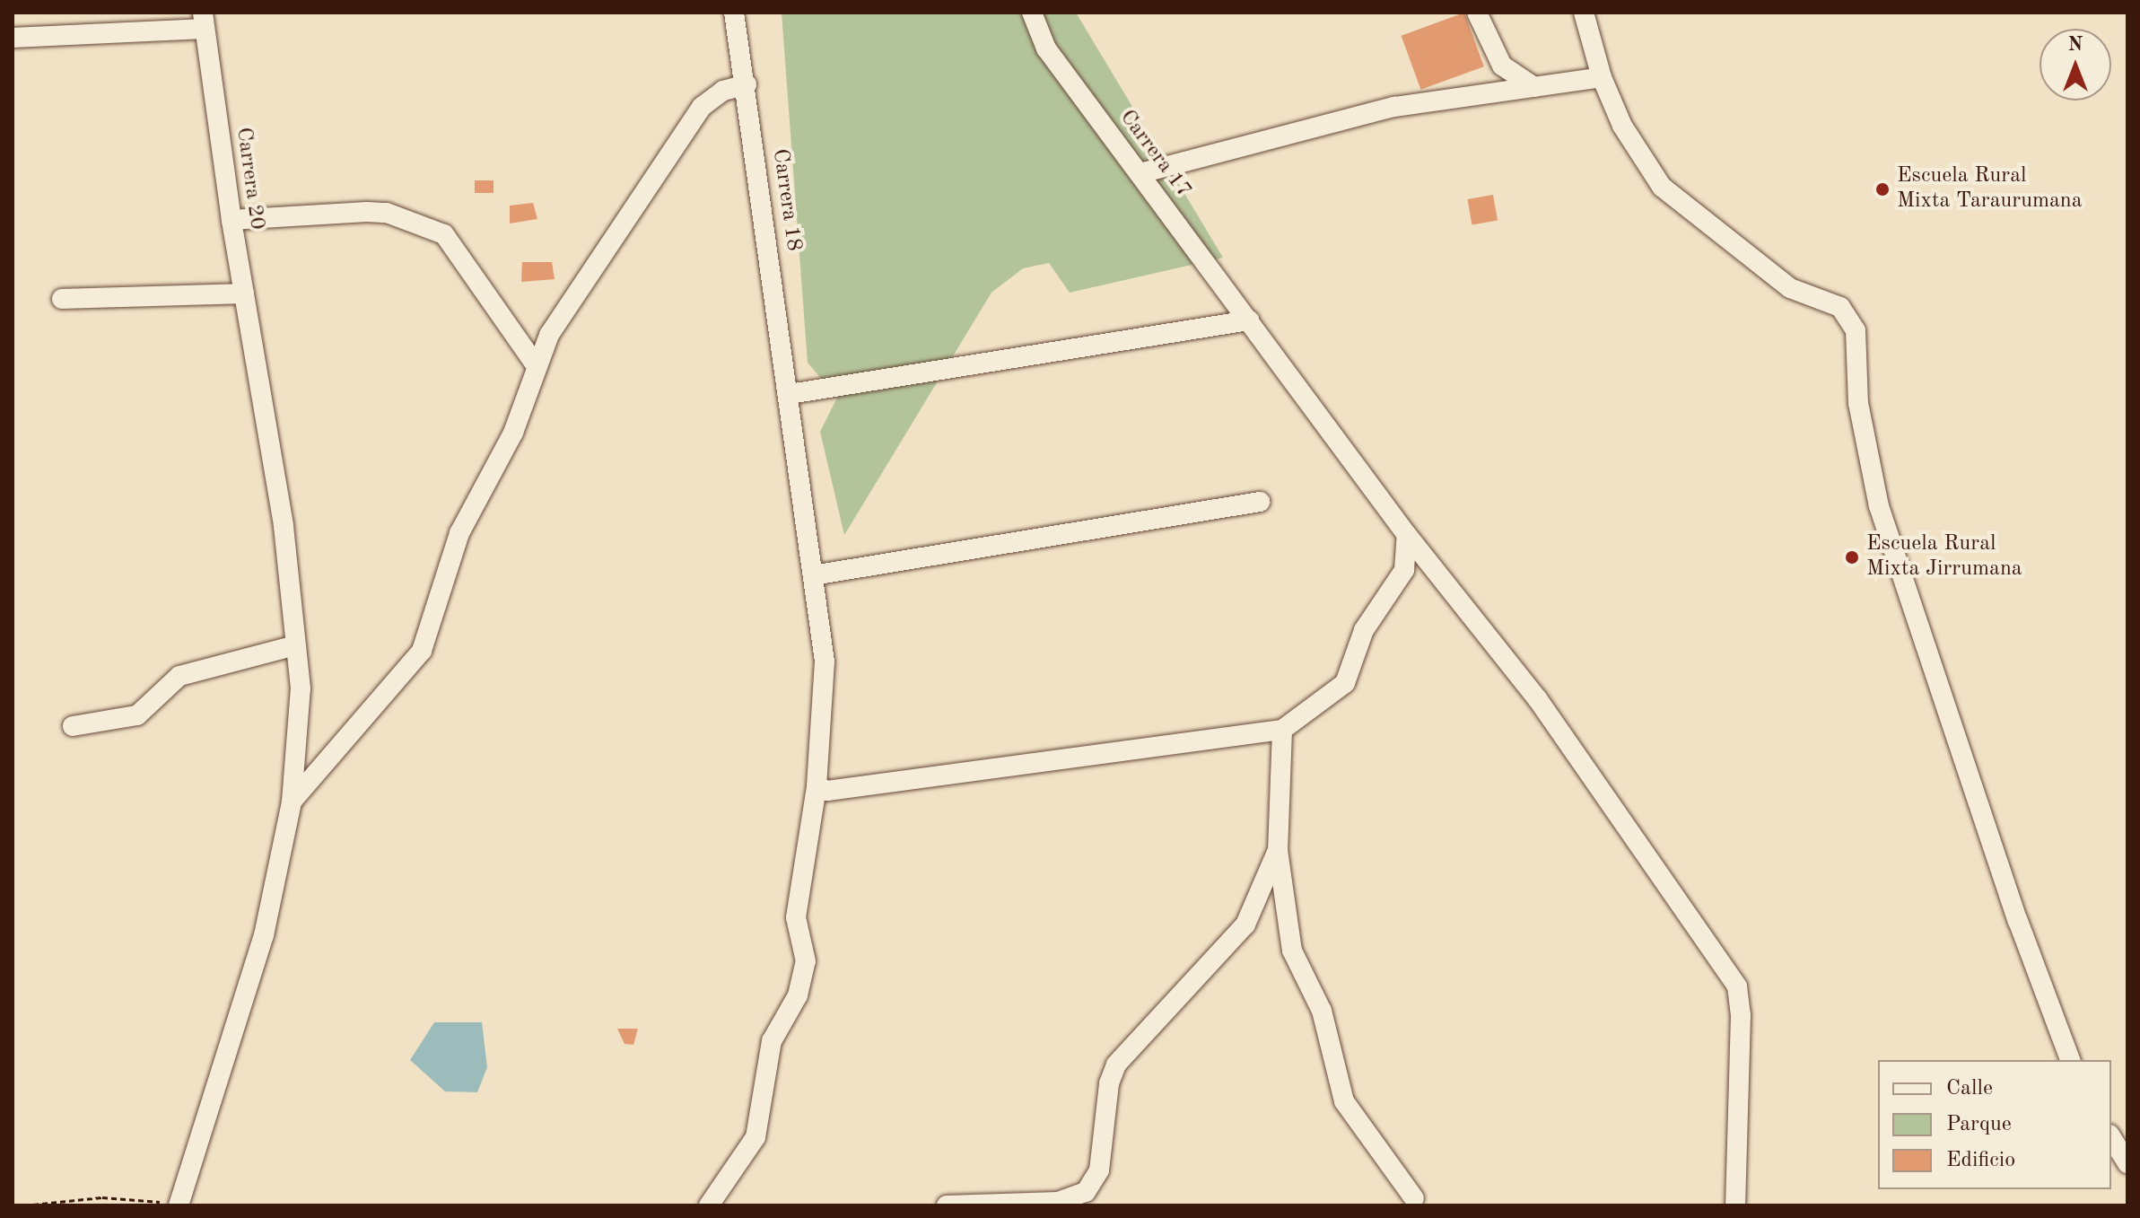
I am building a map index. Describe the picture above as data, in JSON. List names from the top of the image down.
{
  "streets": {
    "street": ["Carrera 17", "Carrera 20", "Carrera 18"]
  },
  "places": ["Escuela Rural Mixta Taraurumana", "Escuela Rural Mixta Jirrumana"],
  "legend": ["Calle", "Parque", "Edificio"],
  "north": "top"
}
